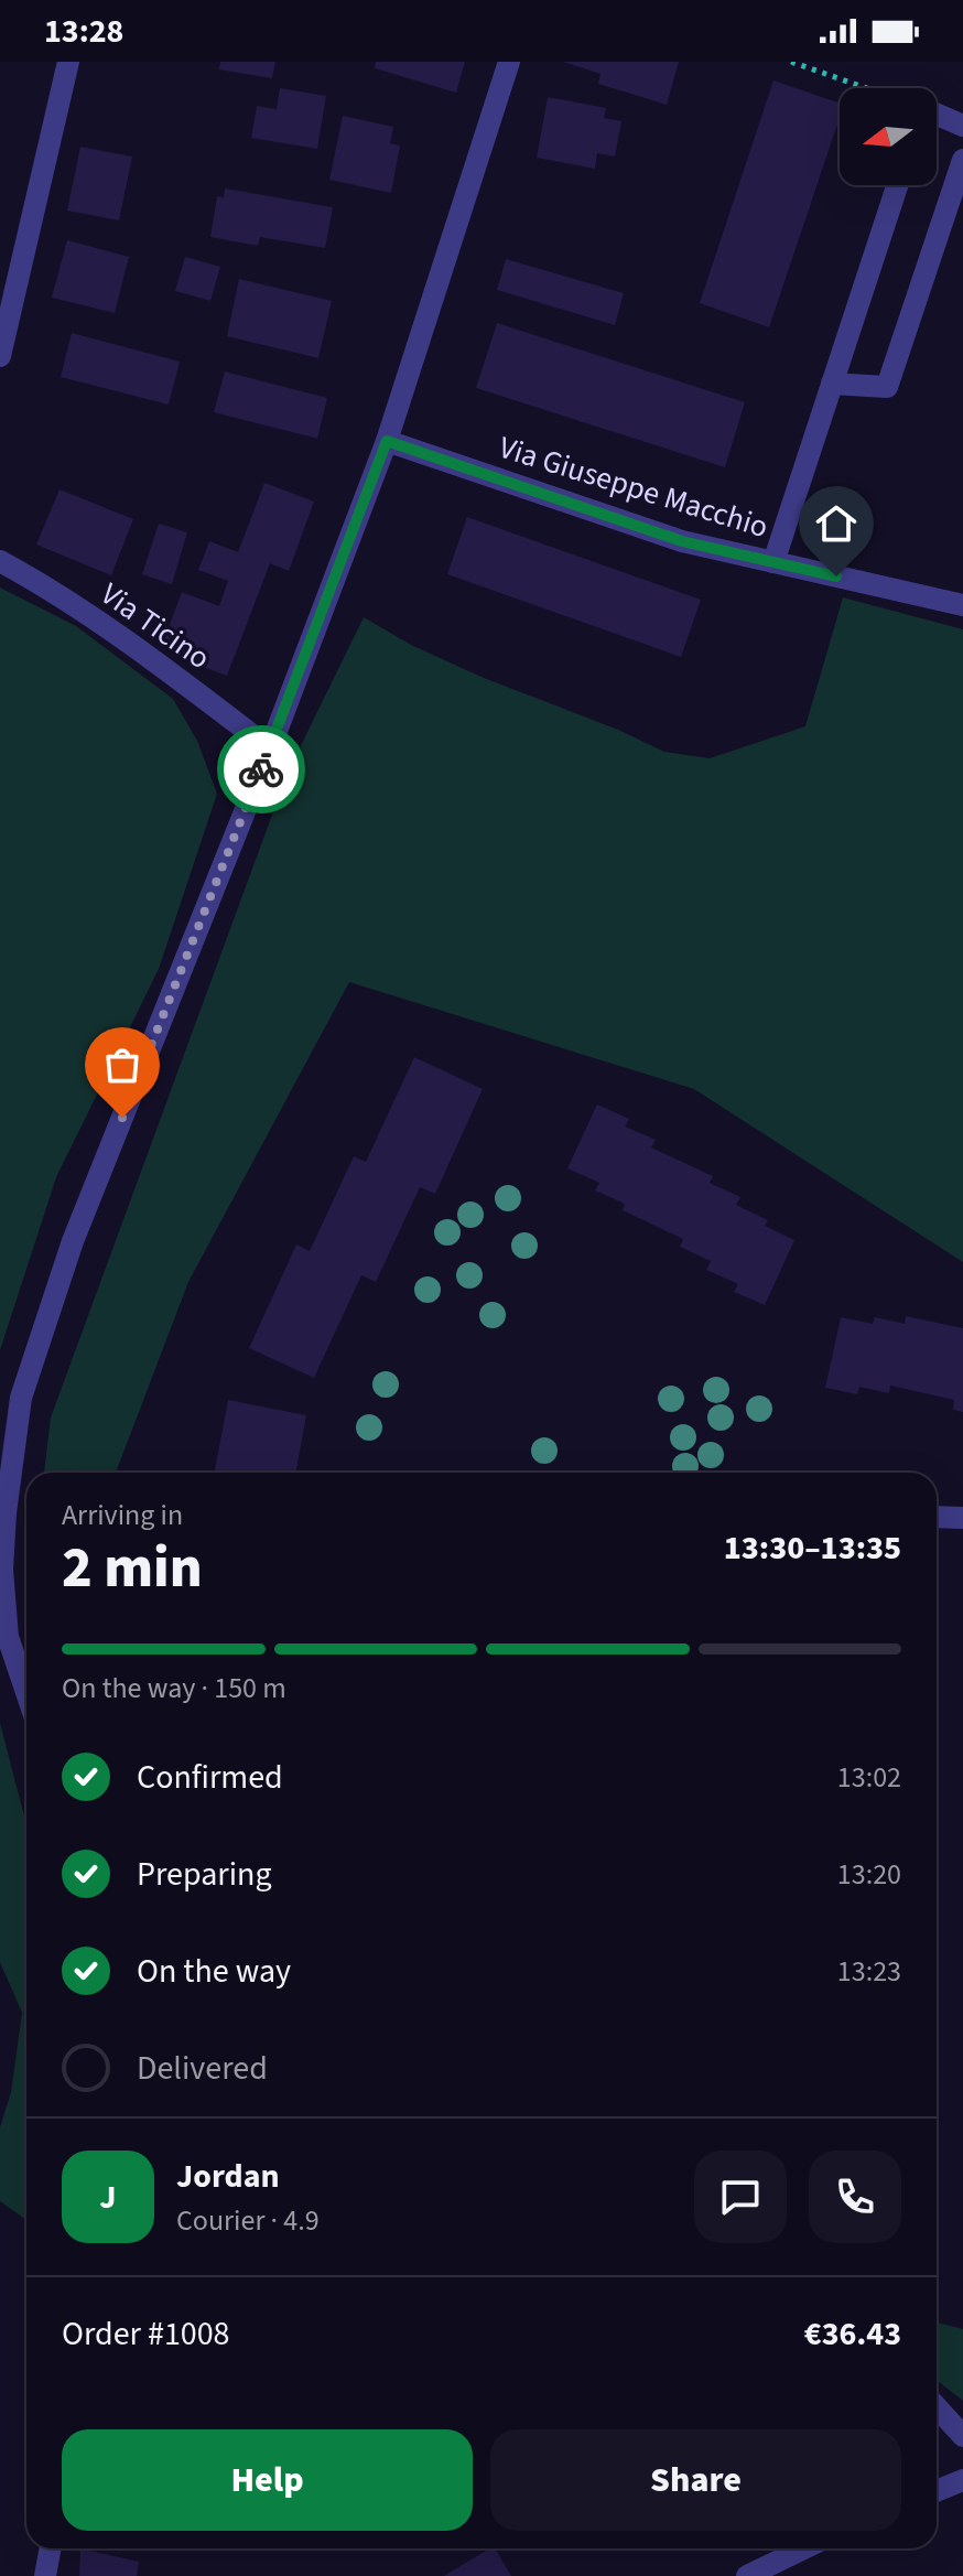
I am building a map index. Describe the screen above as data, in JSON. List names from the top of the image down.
{
  "streets": {
    "street": ["Via Giuseppe Macchio", "Via Ticino"]
  },
  "north": "left",
  "page": {
    "status": "13:28",
    "heading": ["2 min", "Arriving in", "13:30–13:35"],
    "panel": [
      "Jordan",
      "Courier · 4.9",
      "Order #1008",
      "€36.43"
    ],
    "bar": "On the way · 150 m",
    "list": [
      ["Confirmed", "13:02"],
      ["Preparing", "13:20"],
      ["On the way", "13:23"],
      "Delivered"
    ],
    "round": "J",
    "buttons": ["Help", "Share"]
  }
}
